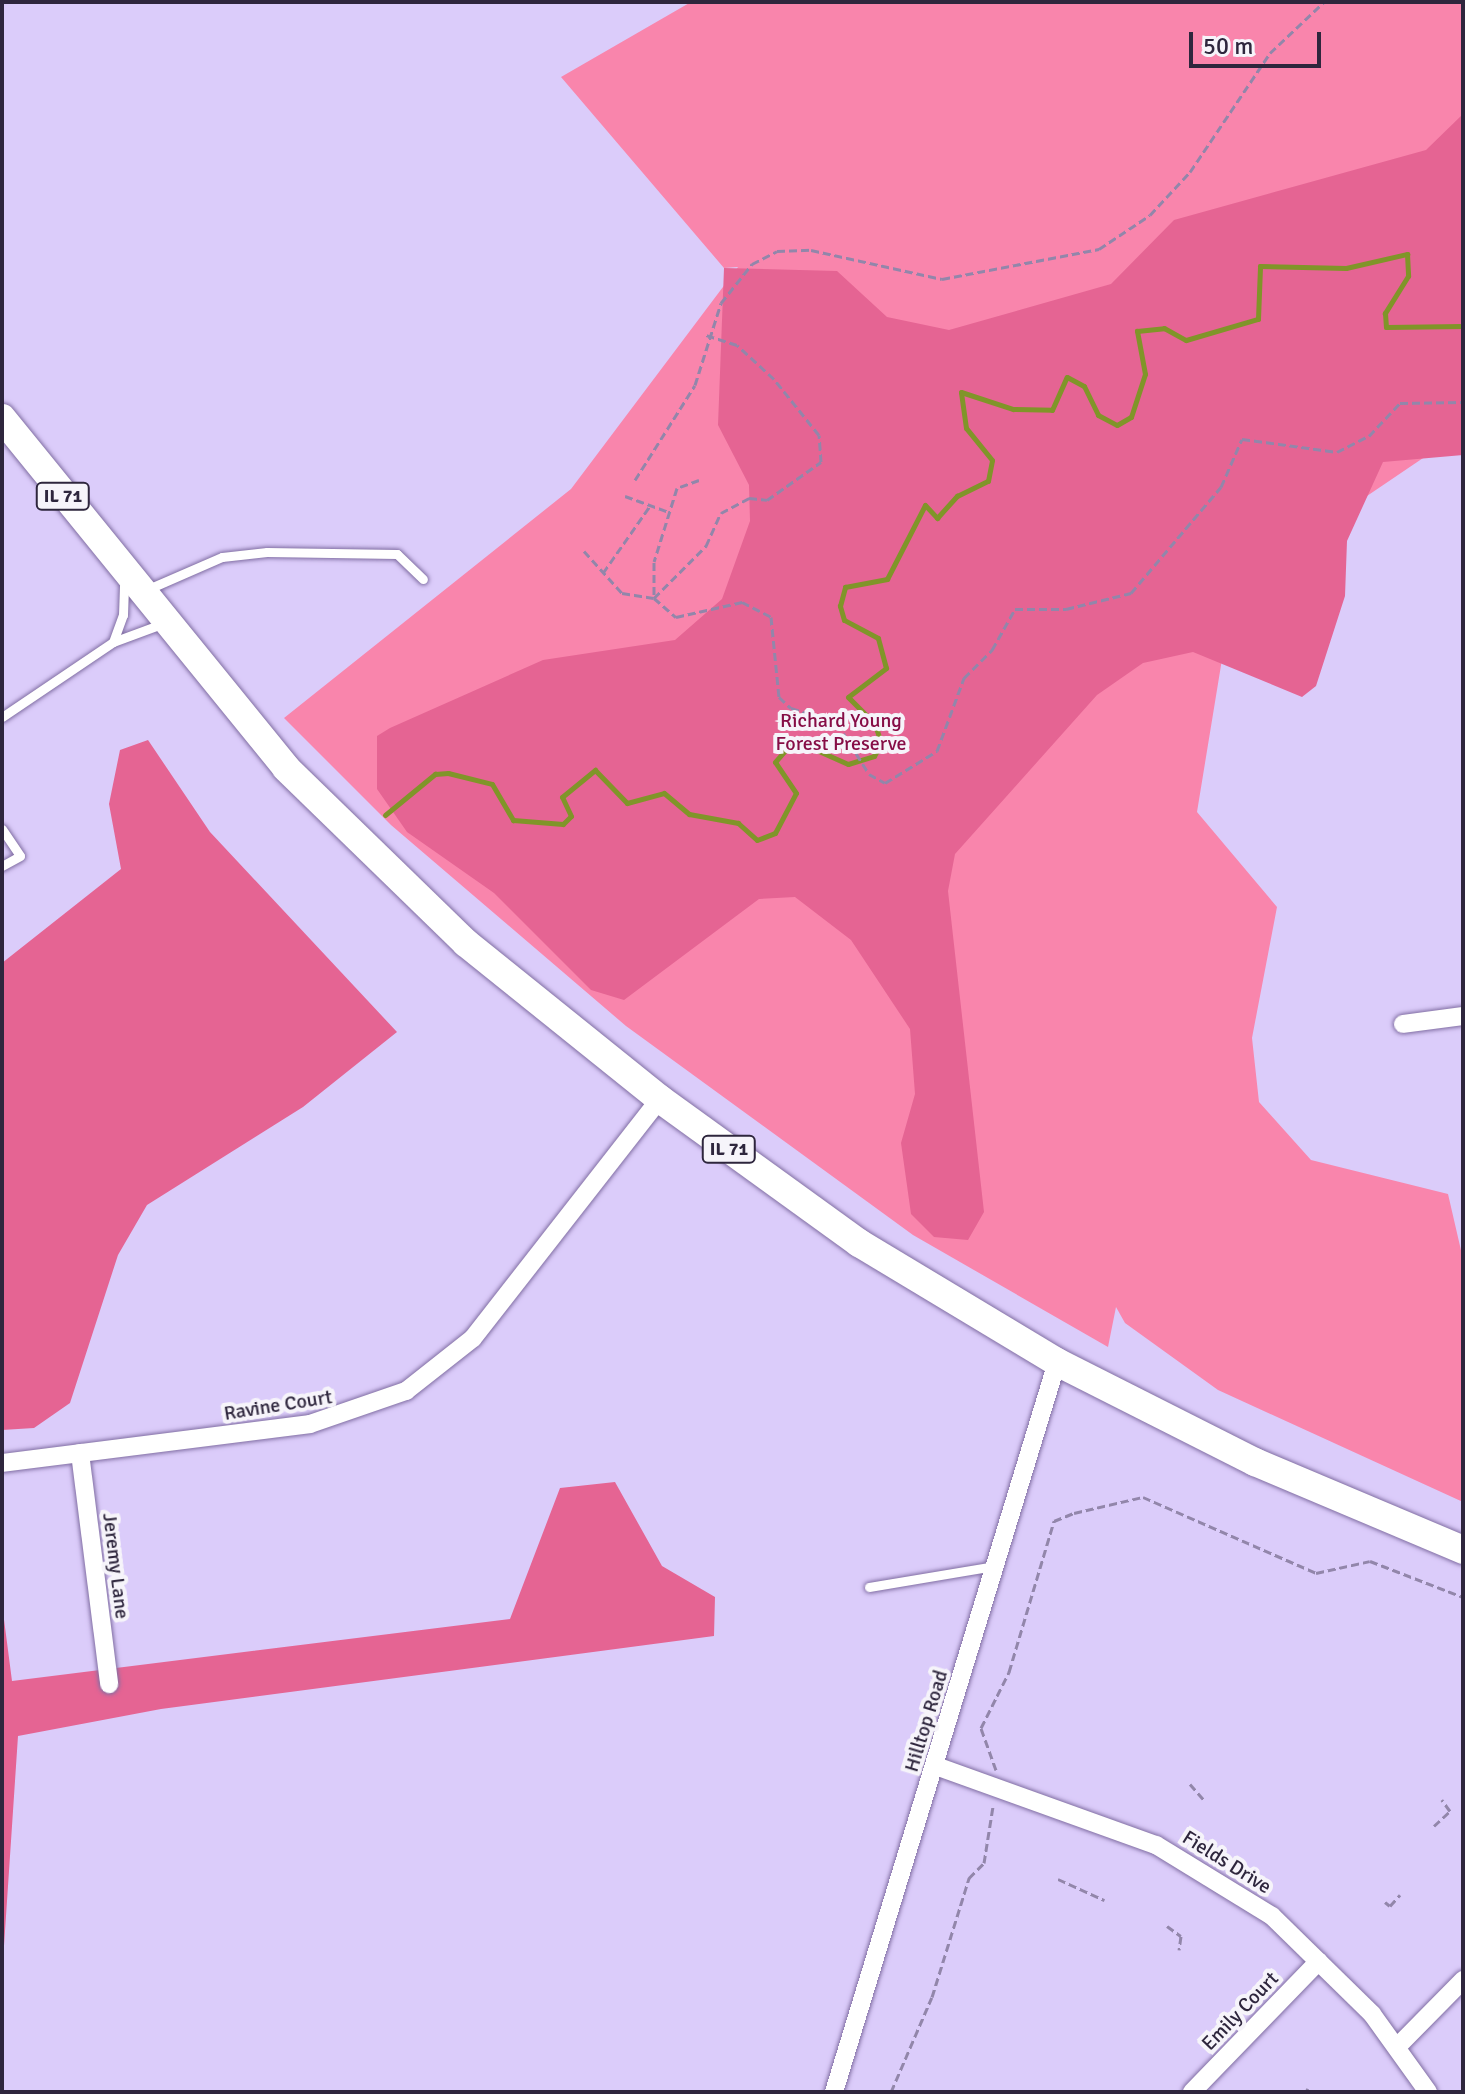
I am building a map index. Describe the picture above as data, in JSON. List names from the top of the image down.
{
  "streets": {
    "main road": ["IL 71"],
    "street": [
      "Ravine Court",
      "Jeremy Lane",
      "Hilltop Road",
      "Fields Drive",
      "Emily Court"
    ]
  },
  "crossings": [
    ["IL 71", "Ravine Court"],
    ["IL 71", "Hilltop Road"],
    ["Ravine Court", "Jeremy Lane"],
    ["Hilltop Road", "Fields Drive"],
    ["Fields Drive", "Emily Court"]
  ],
  "parks": ["Richard Young Forest Preserve"],
  "scale_bar": "50 m"
}
